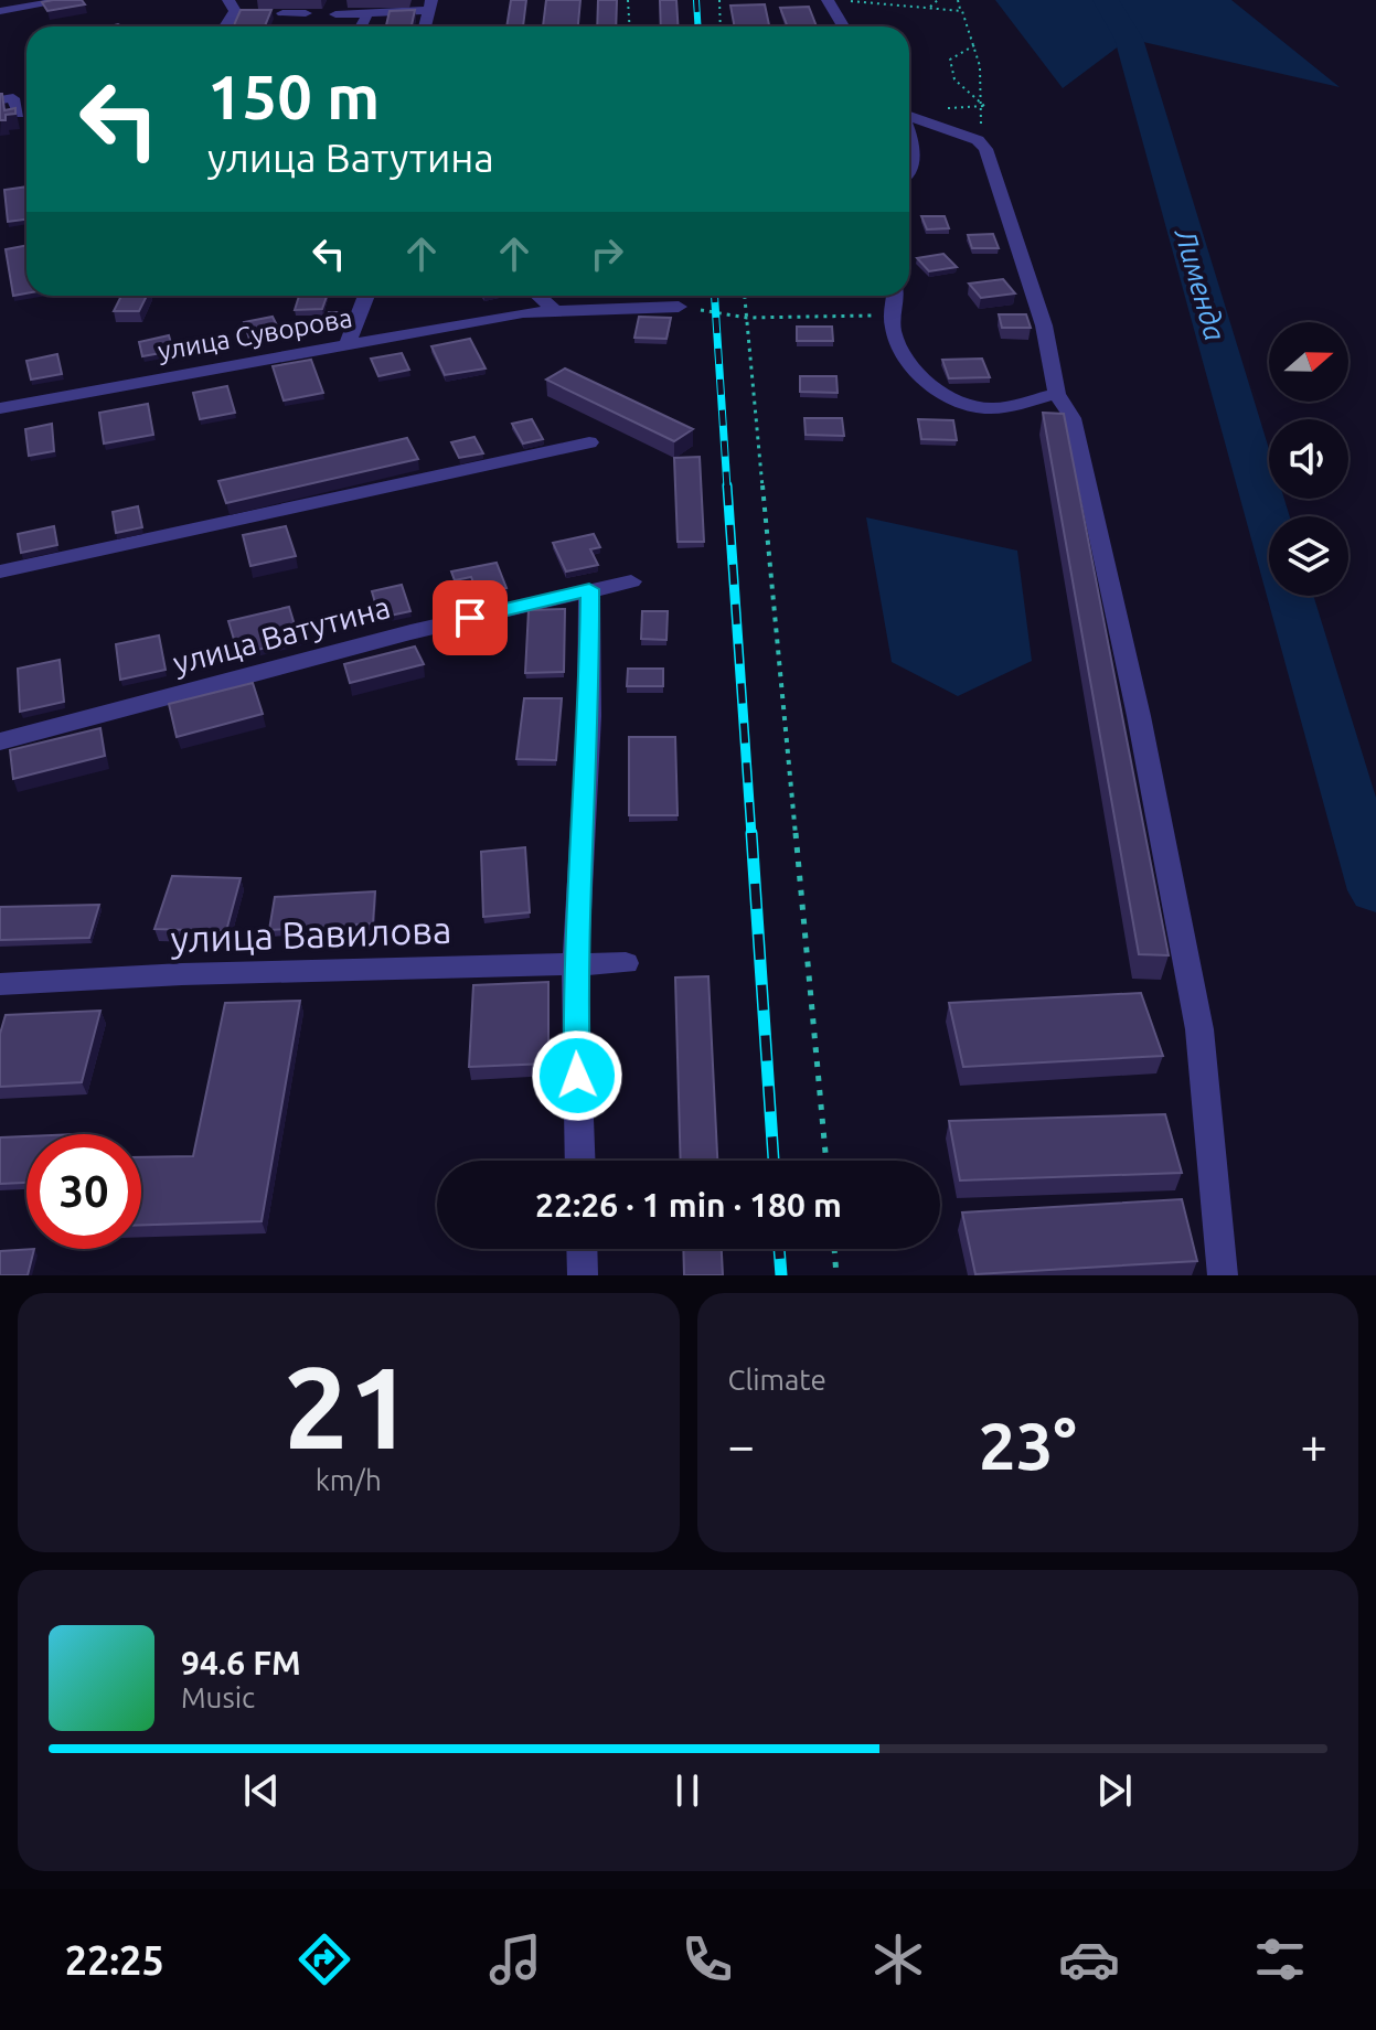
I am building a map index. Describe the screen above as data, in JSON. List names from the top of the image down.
{
  "streets": {
    "street": ["улица Суворова", "улица Ватутина", "улица Вавилова"]
  },
  "water": ["Лименда"],
  "north": "right",
  "page": {
    "turn": ["150 m", "улица Ватутина"],
    "limit": "30",
    "trip": "22:26 · 1 min · 180 m",
    "tile": [
      ["21", "km/h"],
      "Climate"
    ],
    "heat": ["−", "23°", "+"],
    "song": ["94.6 FM", "Music"],
    "tabs": "22:25"
  }
}
